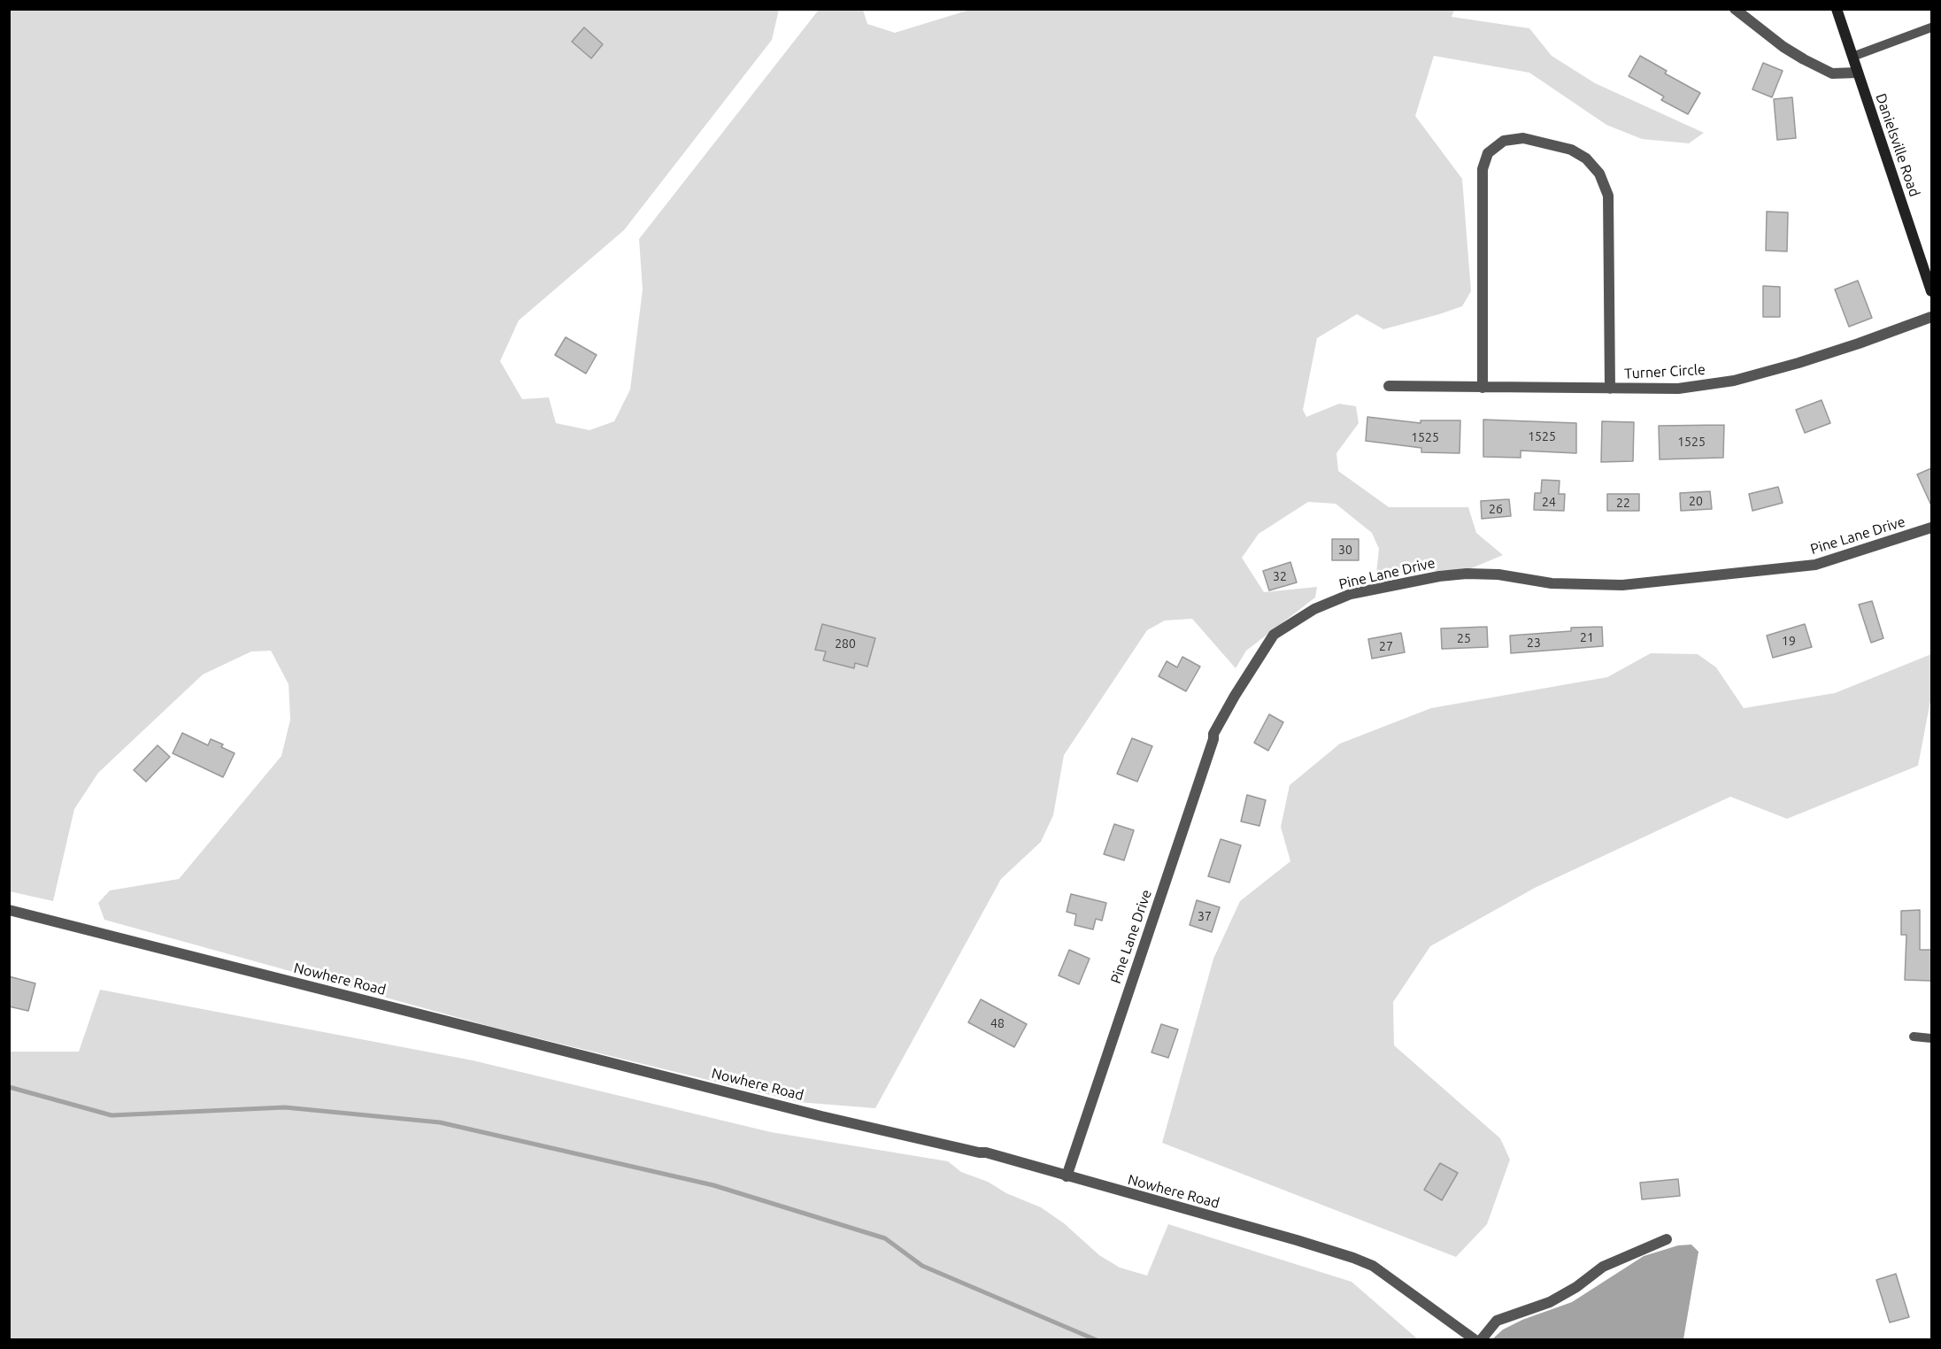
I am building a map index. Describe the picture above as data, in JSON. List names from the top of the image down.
{
  "streets": {
    "main road": ["Danielsville Road"],
    "street": ["Turner Circle", "Pine Lane Drive", "Nowhere Road"]
  },
  "crossings": [
    ["Pine Lane Drive", "Nowhere Road"]
  ],
  "house_numbers": [
    "1525",
    "1525",
    "1525",
    "20",
    "24",
    "22",
    "26",
    "30",
    "32",
    "21",
    "25",
    "19",
    "23",
    "280",
    "27",
    "37",
    "48"
  ]
}
